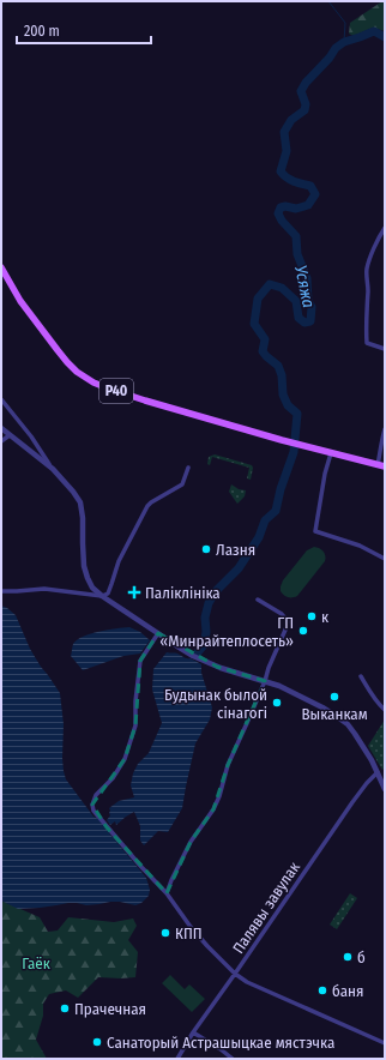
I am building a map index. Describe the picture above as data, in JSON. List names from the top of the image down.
{
  "streets": {
    "main road": ["Р40"],
    "street": ["Палявы завулак"]
  },
  "water": ["Усяжа"],
  "parks": ["Гаёк"],
  "places": {
    "other": [
      "Лазня",
      "к",
      "ГП «Минрайтеплосеть»",
      "Выканкам",
      "Будынак былой сінагогі",
      "КПП",
      "б",
      "баня",
      "Прачечная",
      "Санаторый Астрашыцкае мястэчка"
    ],
    "health": ["Паліклініка"]
  },
  "scale_bar": "200 m"
}
